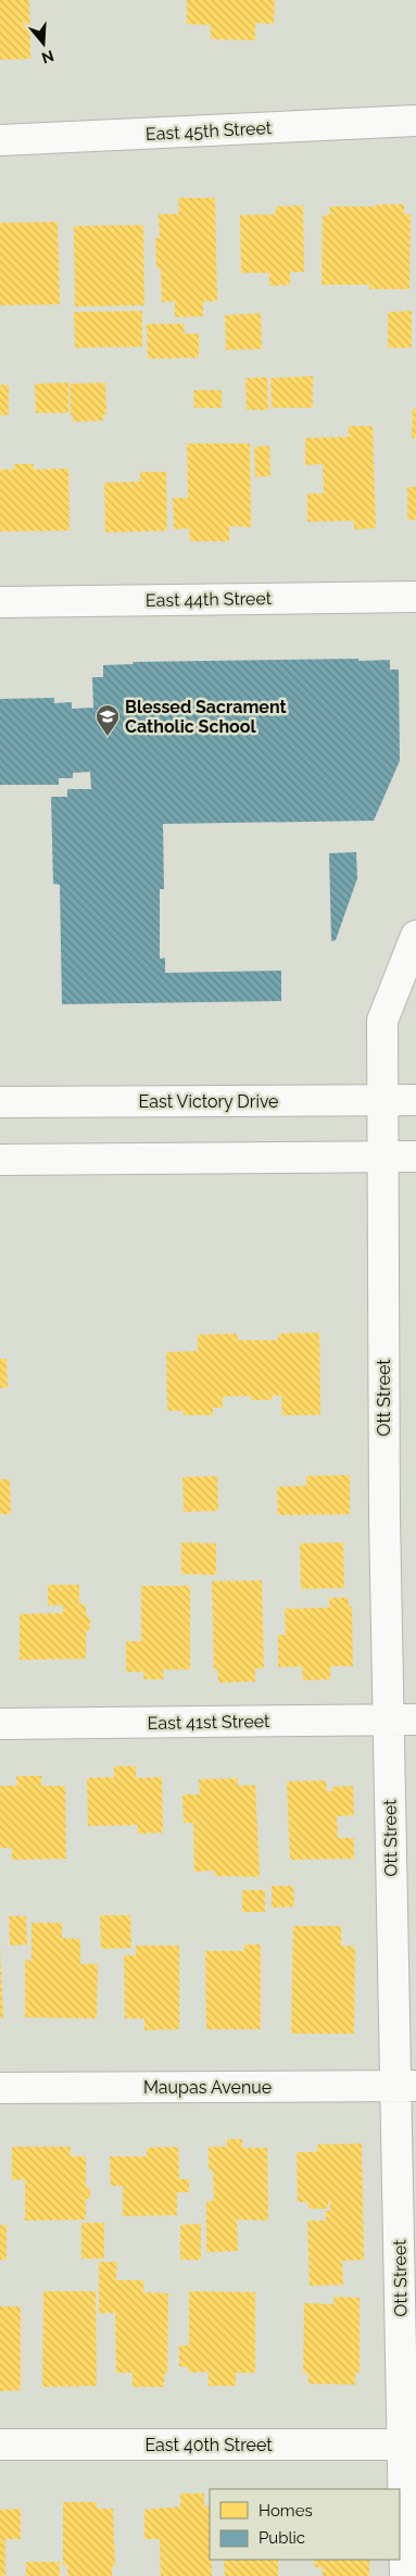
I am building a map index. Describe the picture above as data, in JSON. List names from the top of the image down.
{
  "streets": {
    "street": [
      "East 45th Street",
      "East 44th Street",
      "East Victory Drive",
      "Ott Street",
      "East 41st Street",
      "Maupas Avenue",
      "East 40th Street"
    ]
  },
  "crossings": [
    ["East Victory Drive", "Ott Street"],
    ["Ott Street", "East 41st Street"],
    ["Ott Street", "Maupas Avenue"],
    ["Ott Street", "East 40th Street"]
  ],
  "places": {
    "school or university": ["Blessed Sacrament Catholic School"]
  },
  "legend": ["Homes", "Public"],
  "north": "bottom"
}
